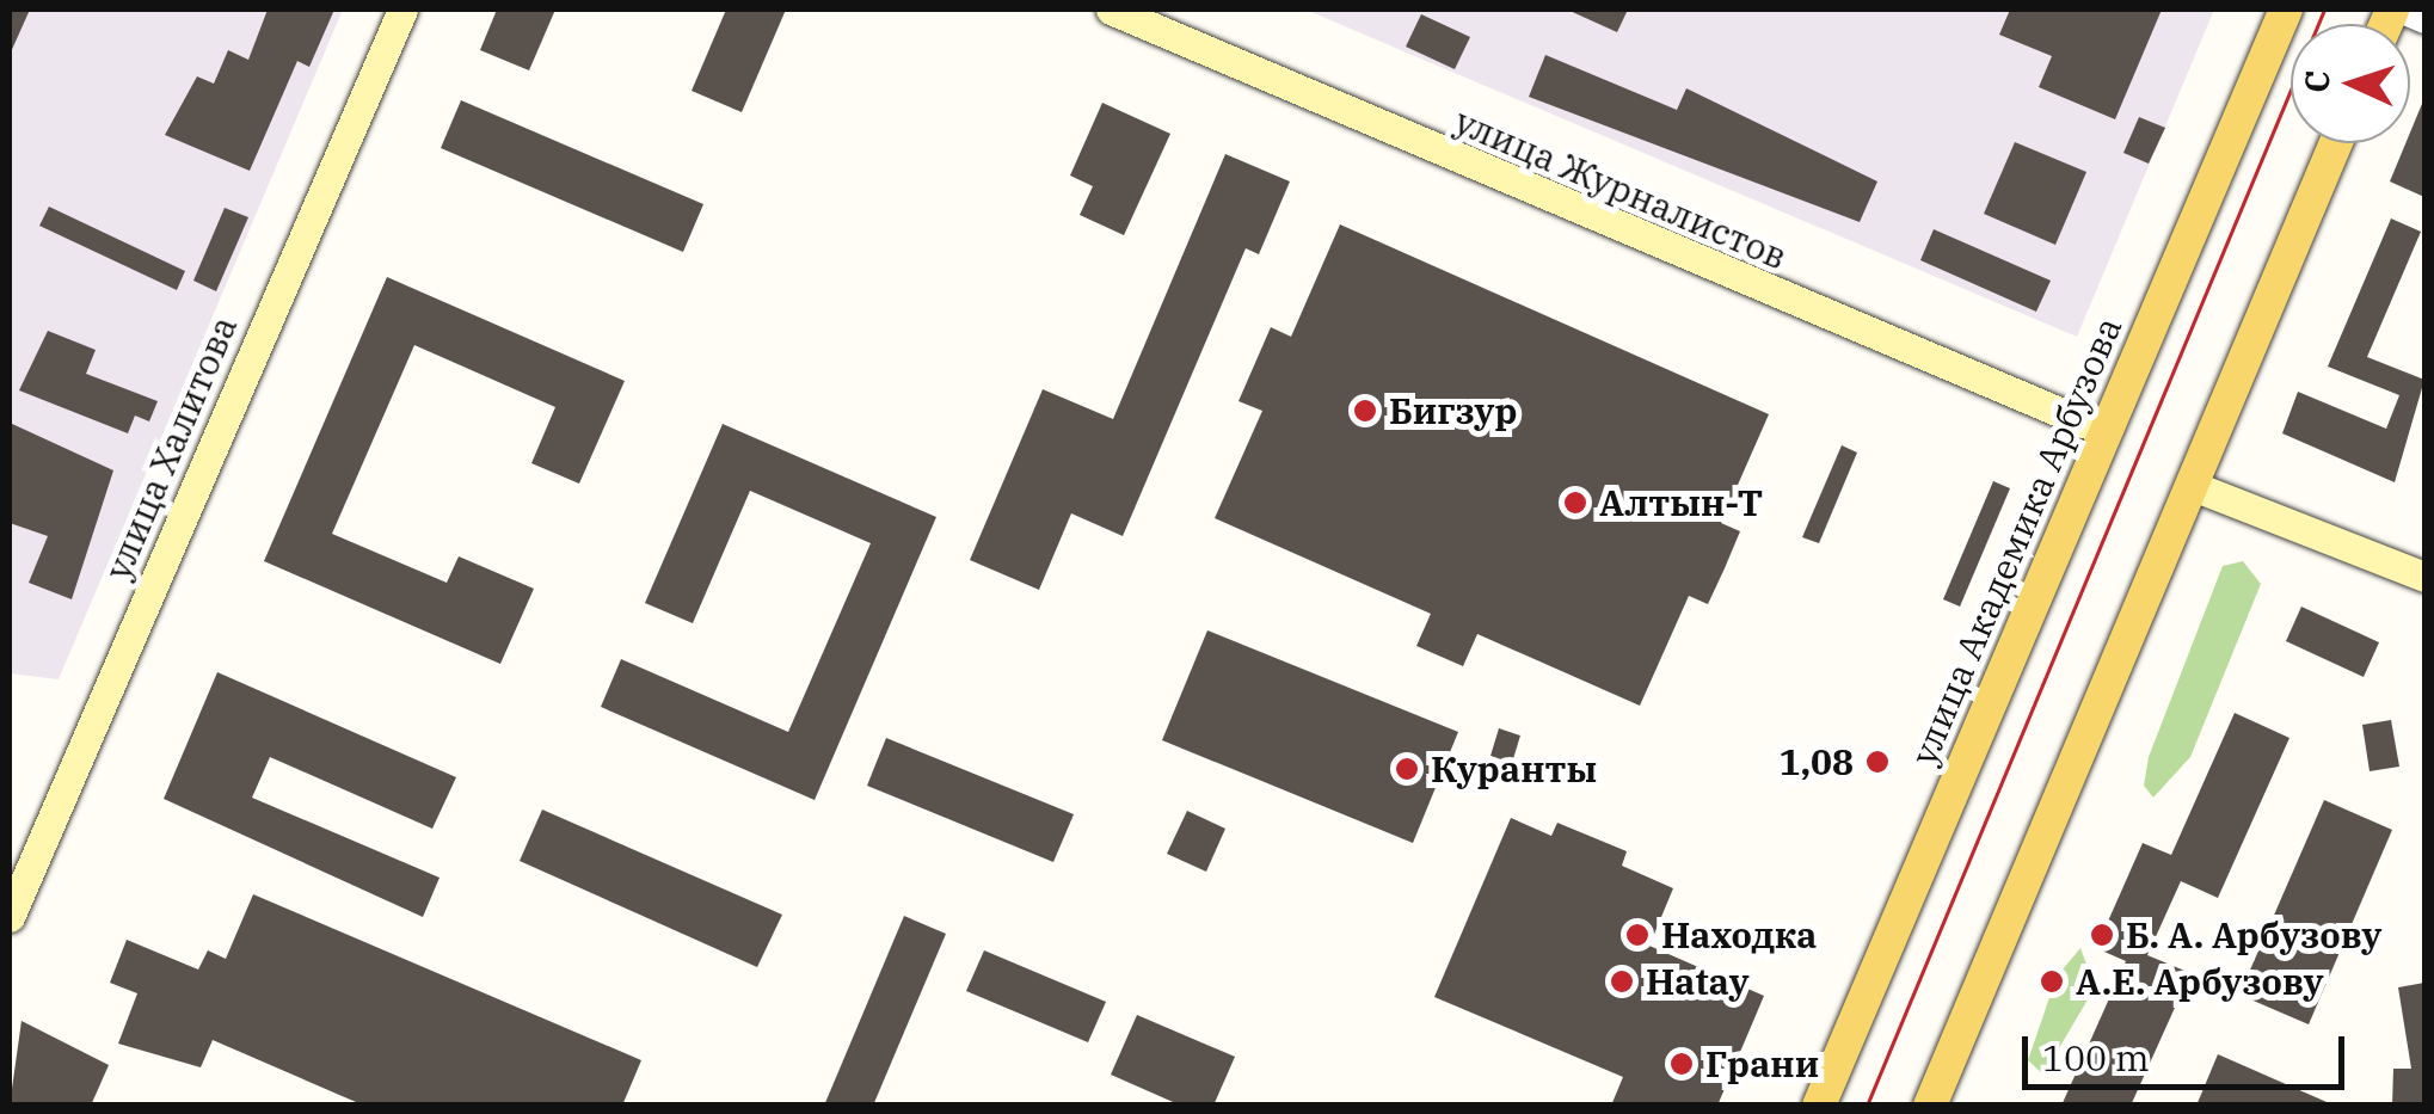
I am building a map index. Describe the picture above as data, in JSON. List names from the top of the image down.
{
  "streets": {
    "main road": ["улица Академика Арбузова"],
    "street": ["улица Журналистов", "улица Халитова"]
  },
  "crossings": [
    ["улица Журналистов", "улица Академика Арбузова"]
  ],
  "places": [
    "Бигзур",
    "Алтын-Т",
    "1,08",
    "Куранты",
    "Находка",
    "Б. А. Арбузову",
    "Hatay",
    "А.Е. Арбузову",
    "Грани"
  ],
  "scale_bar": "100 m",
  "north": "left"
}
